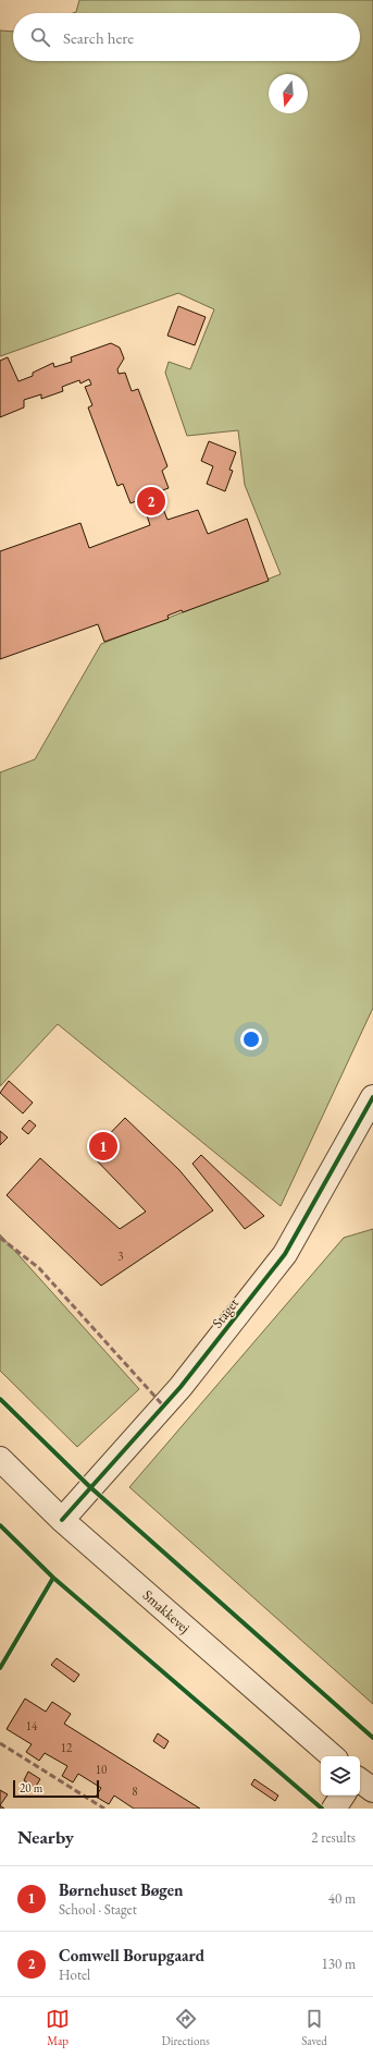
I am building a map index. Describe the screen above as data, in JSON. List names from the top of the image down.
{
  "streets": {
    "street": ["Staget", "Smakkevej"]
  },
  "crossings": [
    ["Staget", "Smakkevej"]
  ],
  "house_numbers": [
    "3",
    "14",
    "12",
    "10",
    "8"
  ],
  "scale_bar": "20 m",
  "north": "bottom",
  "page": {
    "search": "Search here",
    "pins": ["2", "1"],
    "scale": "20 m",
    "heading": ["Nearby", "2 results"],
    "list": [
      {
        "mark": "1",
        "name": "Børnehuset Bøgen",
        "note": "School · Staget",
        "value": "40 m"
      },
      {
        "mark": "2",
        "name": "Comwell Borupgaard",
        "note": "Hotel",
        "value": "130 m"
      }
    ],
    "nav": ["Map", "Directions", "Saved"]
  }
}
